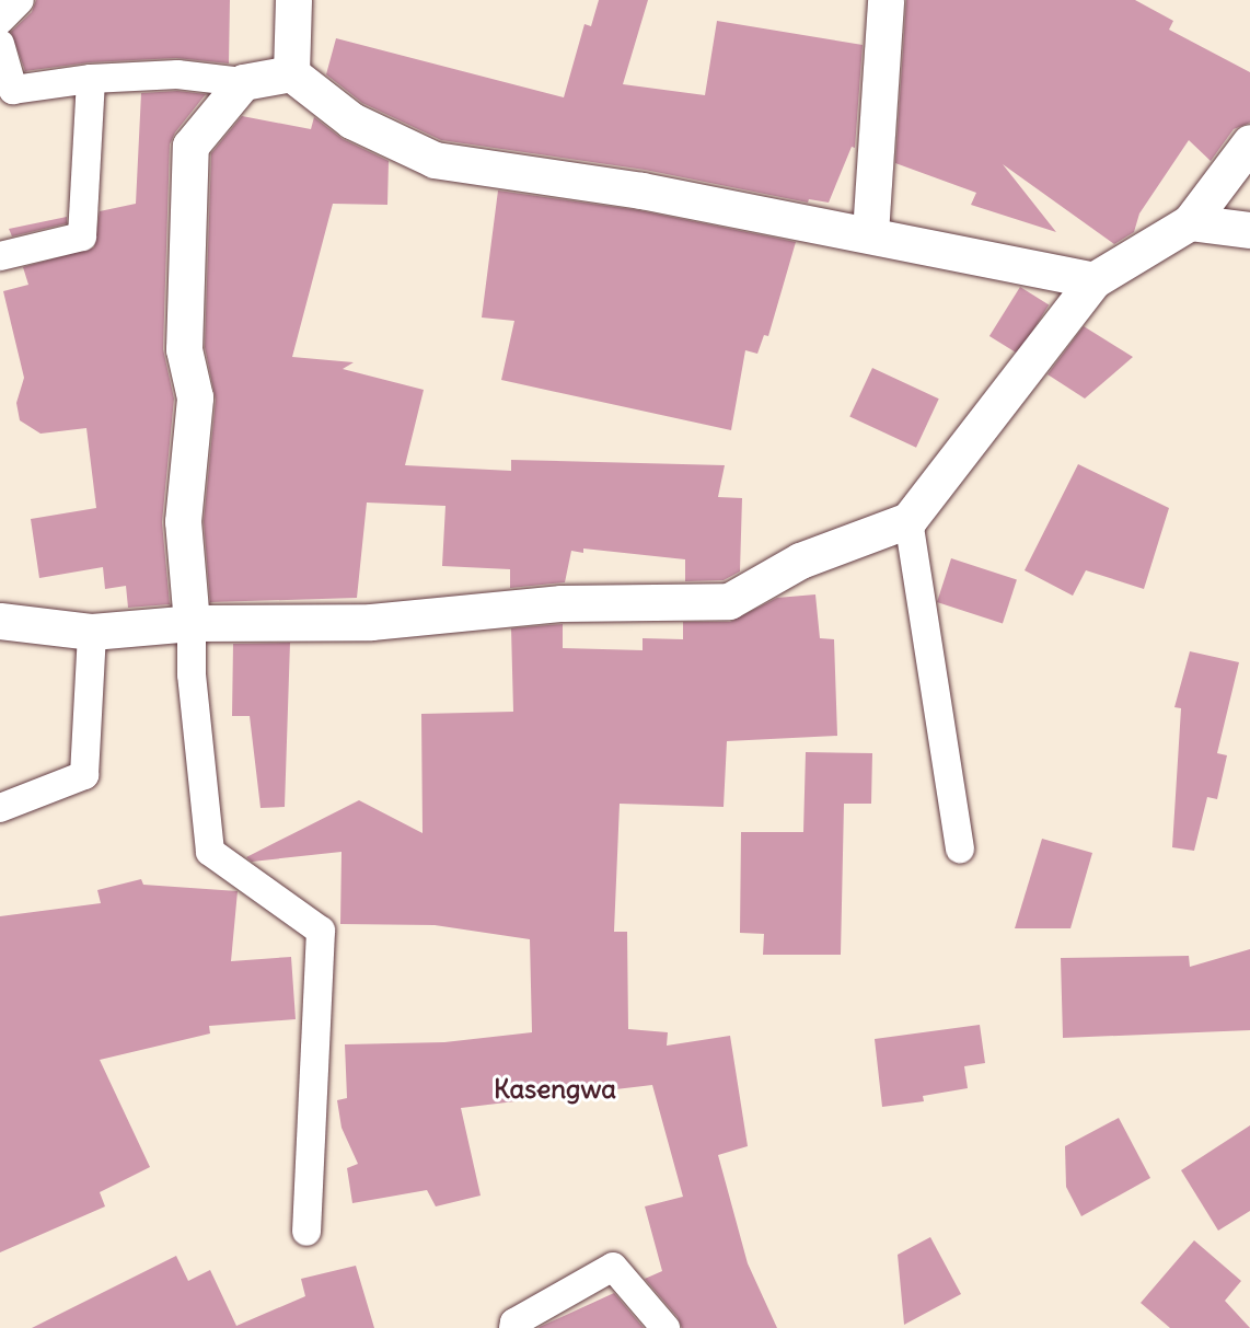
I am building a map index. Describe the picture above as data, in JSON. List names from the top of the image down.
{
  "districts": ["Kasengwa"]
}
